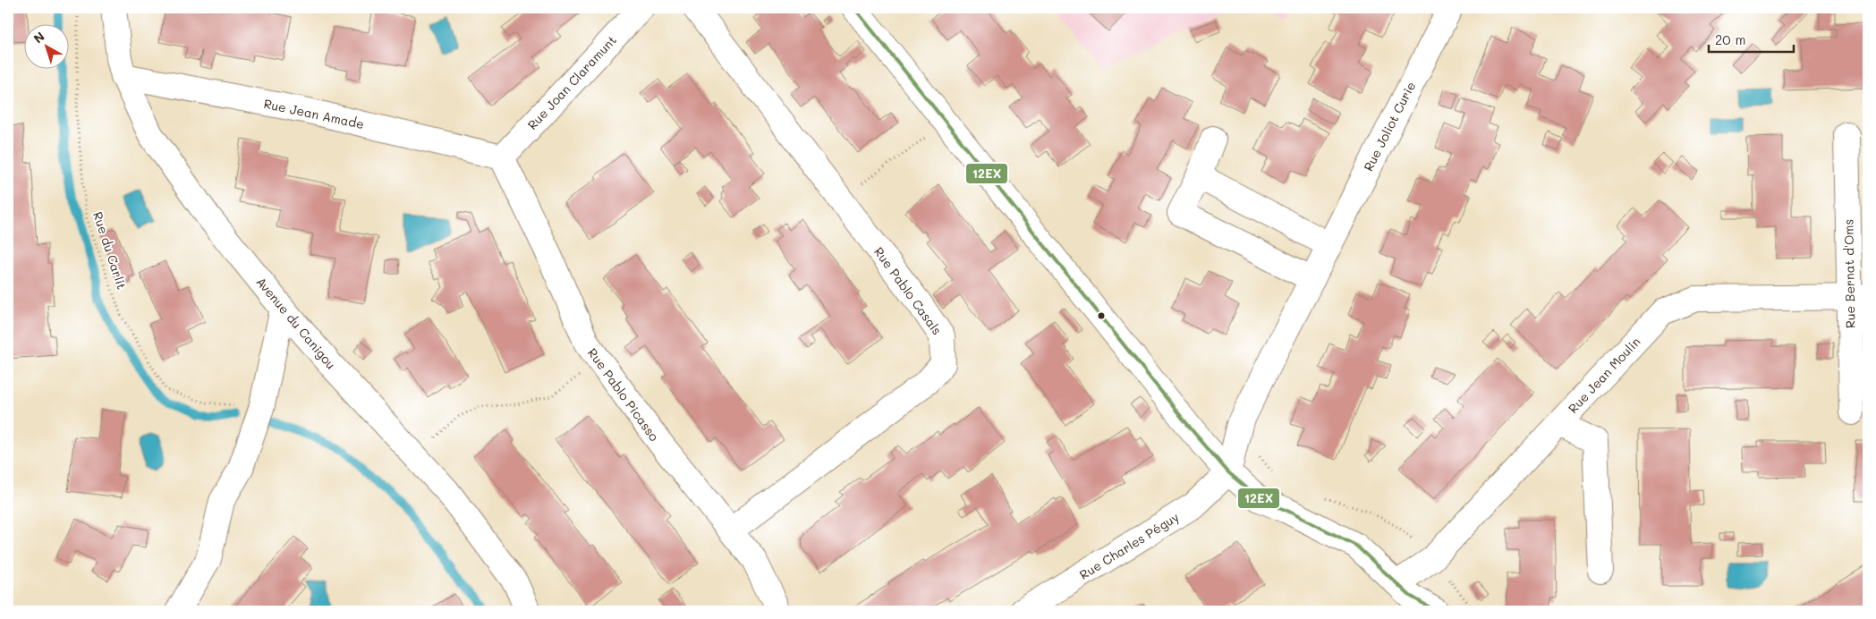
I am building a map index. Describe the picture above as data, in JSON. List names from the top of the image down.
{
  "streets": {
    "street": [
      "Rue Joan Claramunt",
      "Rue Jean Amade",
      "Rue Joliot Curie",
      "Rue Bernat d'Oms",
      "Rue Pablo Casals",
      "Avenue du Canigou",
      "Rue Jean Moulin",
      "Rue Pablo Picasso",
      "Rue Charles Péguy"
    ],
    "path": ["Rue du Carlit"]
  },
  "crossings": [
    ["Rue Joan Claramunt", "Rue Jean Amade"],
    ["Rue Joan Claramunt", "Rue Pablo Picasso"],
    ["Rue Jean Amade", "Avenue du Canigou"],
    ["Rue Jean Amade", "Rue Pablo Picasso"],
    ["Rue Joliot Curie", "Rue Charles Péguy"],
    ["Rue Bernat d'Oms", "Rue Jean Moulin"],
    ["Rue Pablo Casals", "Rue Pablo Picasso"]
  ],
  "lines": ["transit line 12EX"],
  "scale_bar": "20 m",
  "north": "top left"
}
